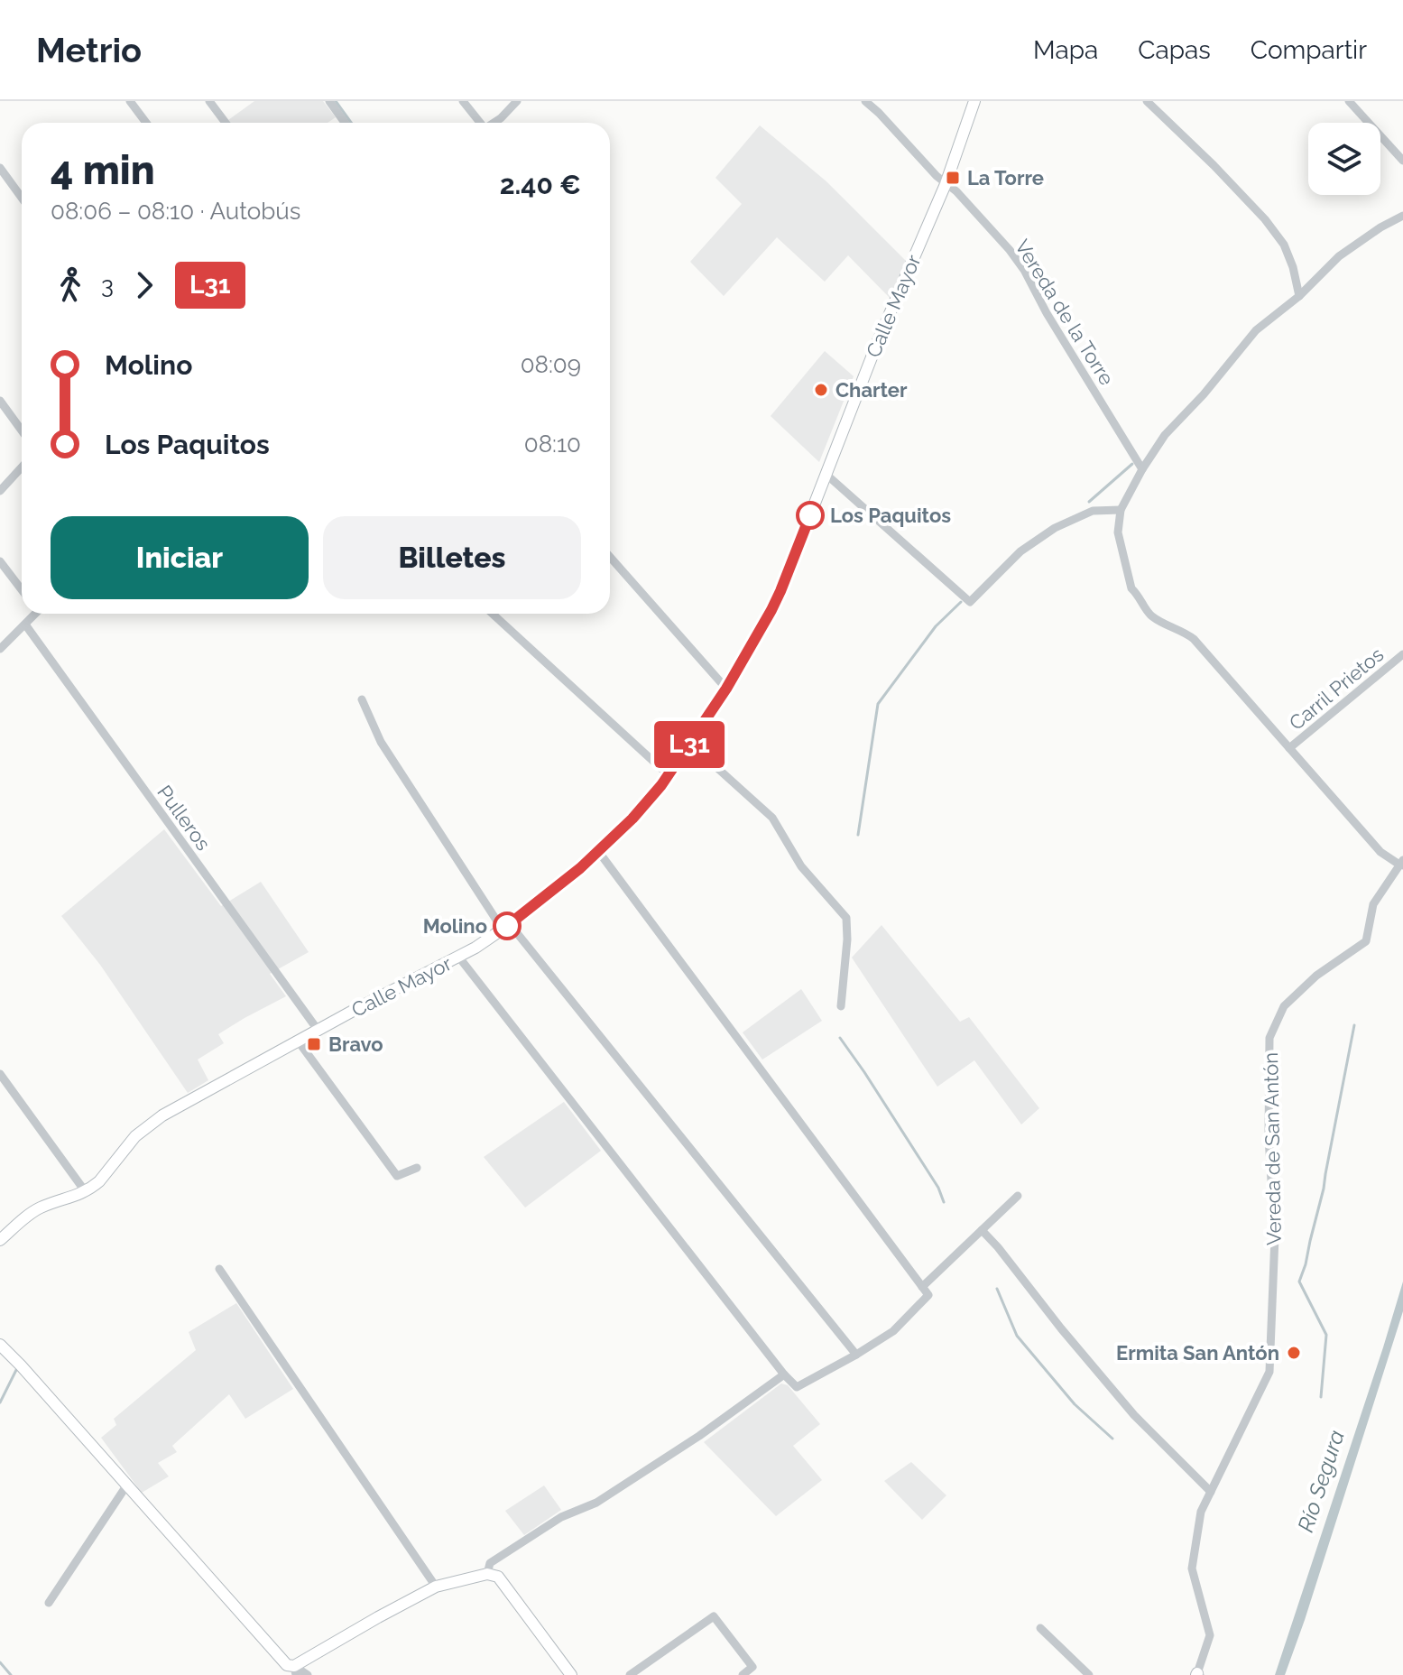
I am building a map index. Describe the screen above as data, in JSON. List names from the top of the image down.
{
  "streets": {
    "main road": ["Calle Mayor"],
    "street": [
      "Vereda de la Torre",
      "Carril Prietos",
      "Pulleros",
      "Vereda de San Antón"
    ]
  },
  "crossings": [
    ["Calle Mayor", "Vereda de la Torre"],
    ["Calle Mayor", "Pulleros"],
    ["Vereda de la Torre", "Vereda de San Antón"],
    ["Carril Prietos", "Vereda de San Antón"]
  ],
  "water": ["Río Segura"],
  "places": {
    "transit": ["La Torre", "Bravo"],
    "other": [
      "Charter",
      "Los Paquitos",
      "Molino",
      "Ermita San Antón"
    ]
  },
  "lines": ["bus line L31"],
  "page": {
    "header": "Metrio",
    "nav": ["Mapa", "Capas", "Compartir"],
    "on_map": "L31",
    "heading": ["4 min", "08:06 – 08:10 · Autobús", "2.40 €"],
    "legs": ["3", "L31"],
    "list": [
      {
        "name": "Molino",
        "value": "08:09"
      },
      {
        "name": "Los Paquitos",
        "value": "08:10"
      }
    ],
    "buttons": ["Iniciar", "Billetes"]
  }
}
